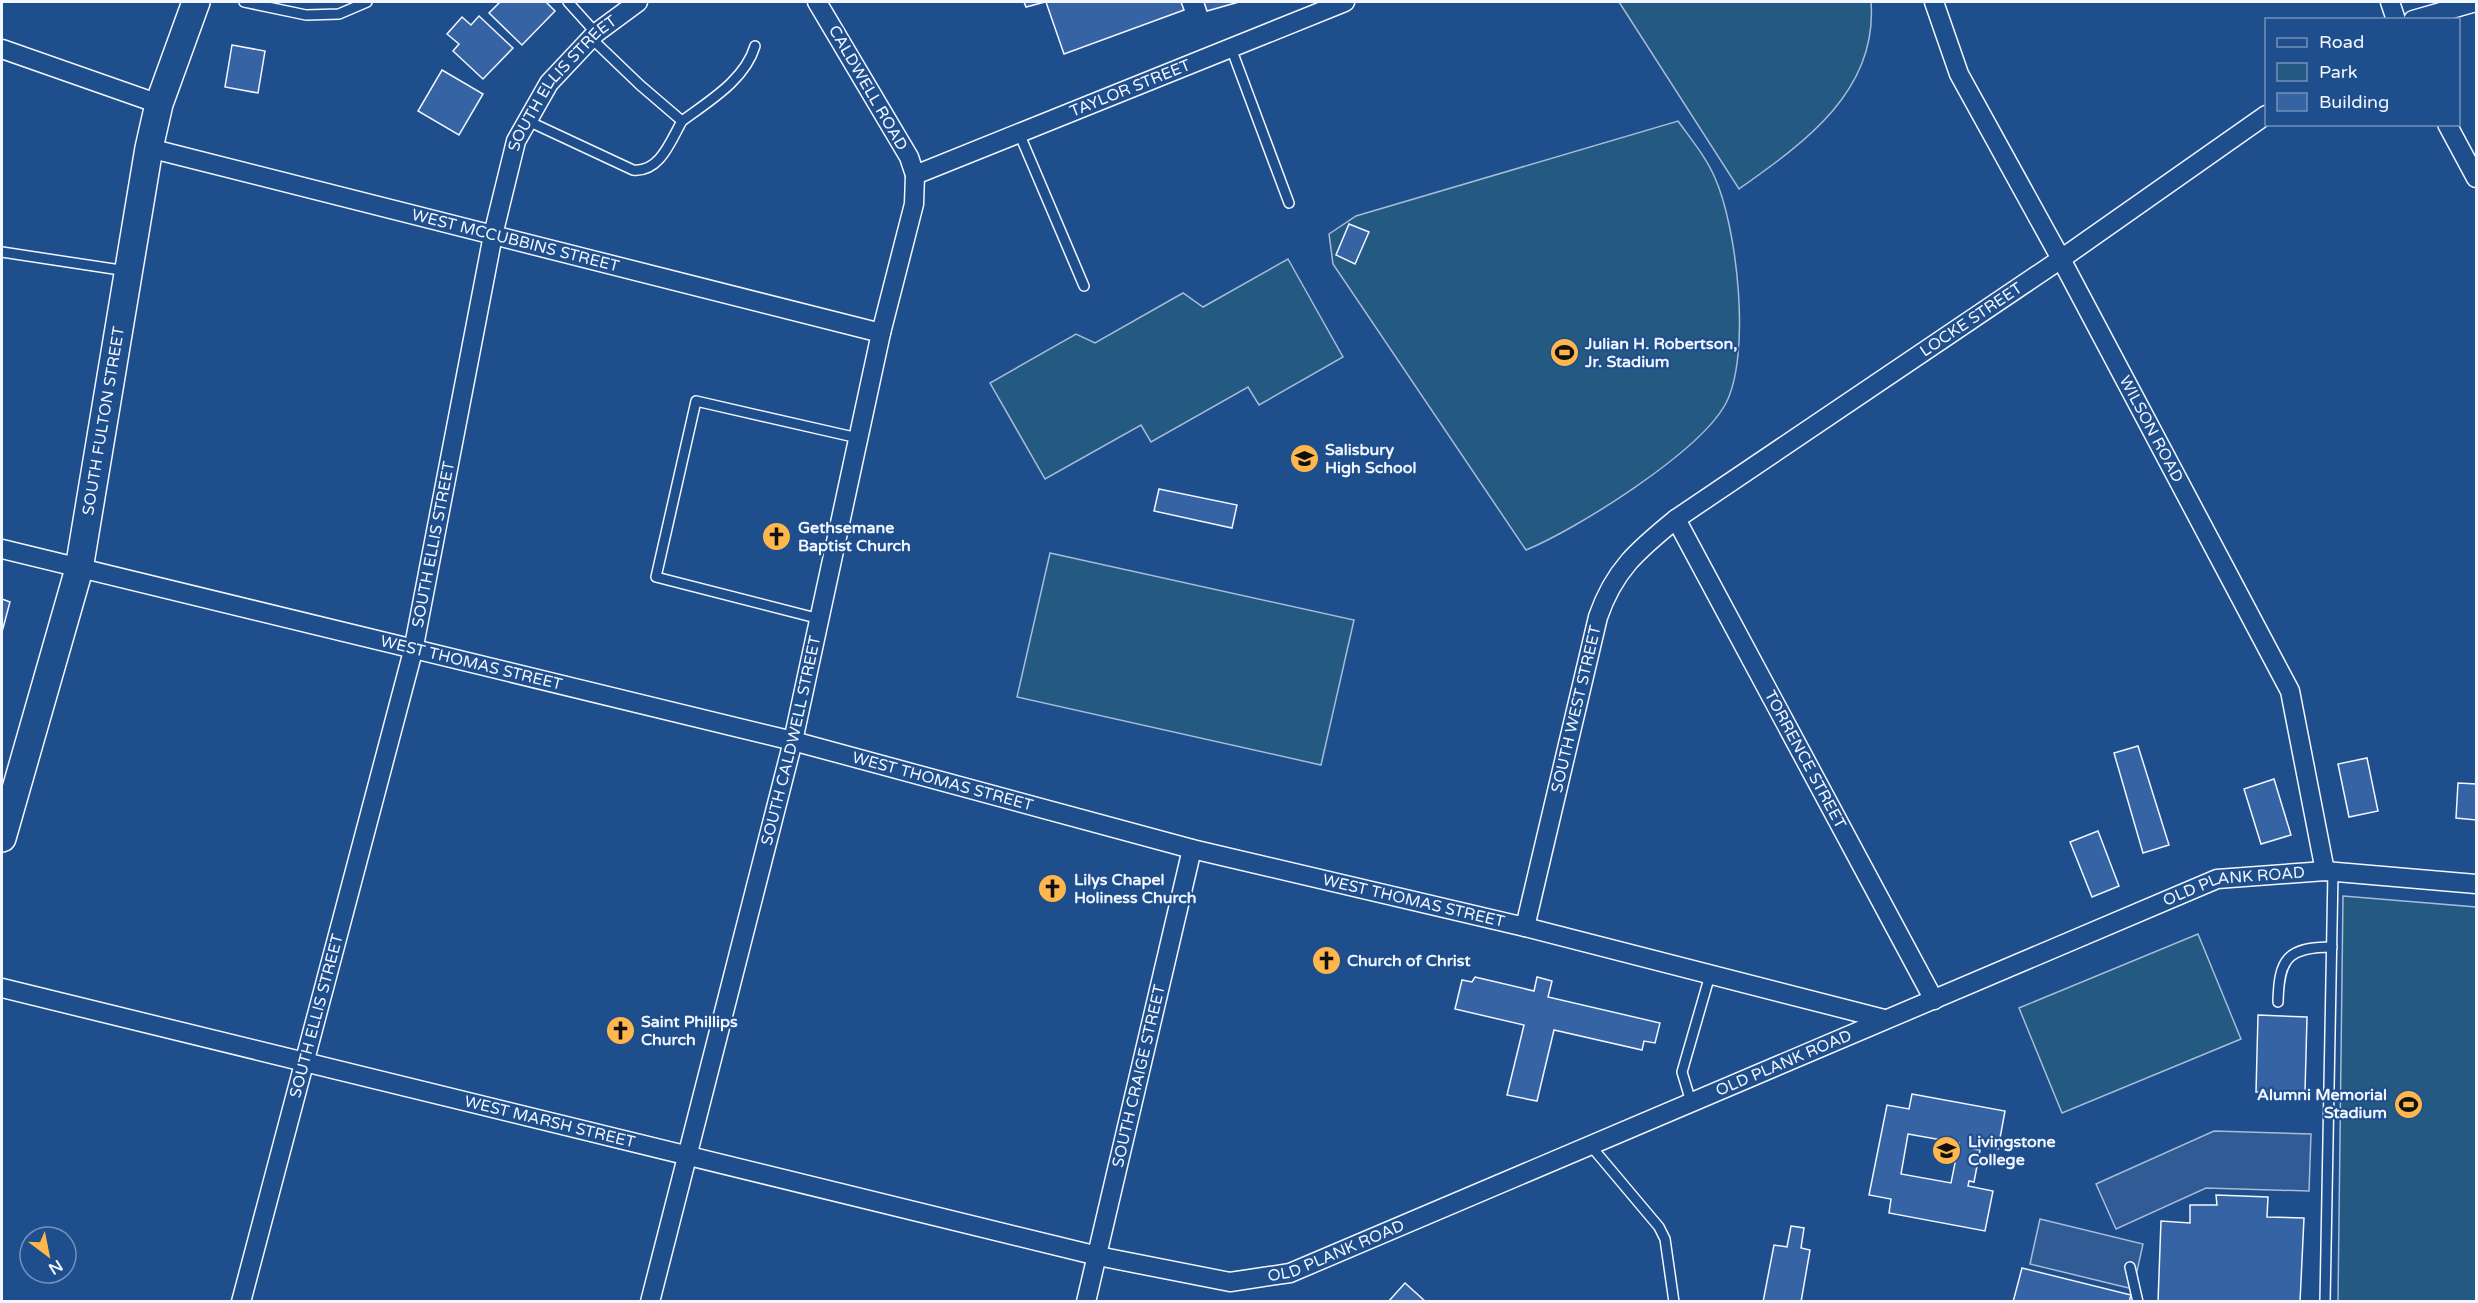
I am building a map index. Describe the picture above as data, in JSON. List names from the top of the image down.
{
  "streets": {
    "street": [
      "SOUTH ELLIS STREET",
      "CALDWELL ROAD",
      "TAYLOR STREET",
      "WEST MCCUBBINS STREET",
      "LOCKE STREET",
      "SOUTH FULTON STREET",
      "WILSON ROAD",
      "WEST THOMAS STREET",
      "SOUTH WEST STREET",
      "SOUTH CALDWELL STREET",
      "TORRENCE STREET",
      "OLD PLANK ROAD",
      "SOUTH CRAIGE STREET",
      "WEST MARSH STREET"
    ]
  },
  "crossings": [
    ["SOUTH ELLIS STREET", "WEST MCCUBBINS STREET"],
    ["SOUTH ELLIS STREET", "WEST THOMAS STREET"],
    ["SOUTH ELLIS STREET", "WEST MARSH STREET"],
    ["CALDWELL ROAD", "TAYLOR STREET"],
    ["CALDWELL ROAD", "SOUTH CALDWELL STREET"],
    ["TAYLOR STREET", "SOUTH CALDWELL STREET"],
    ["WEST MCCUBBINS STREET", "SOUTH FULTON STREET"],
    ["WEST MCCUBBINS STREET", "SOUTH CALDWELL STREET"],
    ["LOCKE STREET", "WILSON ROAD"],
    ["LOCKE STREET", "SOUTH WEST STREET"],
    ["LOCKE STREET", "TORRENCE STREET"],
    ["SOUTH FULTON STREET", "WEST THOMAS STREET"],
    ["WILSON ROAD", "OLD PLANK ROAD"],
    ["WEST THOMAS STREET", "SOUTH WEST STREET"],
    ["WEST THOMAS STREET", "SOUTH CALDWELL STREET"],
    ["WEST THOMAS STREET", "OLD PLANK ROAD"],
    ["WEST THOMAS STREET", "SOUTH CRAIGE STREET"],
    ["SOUTH WEST STREET", "TORRENCE STREET"],
    ["SOUTH CALDWELL STREET", "WEST MARSH STREET"],
    ["TORRENCE STREET", "OLD PLANK ROAD"],
    ["OLD PLANK ROAD", "SOUTH CRAIGE STREET"],
    ["OLD PLANK ROAD", "WEST MARSH STREET"],
    ["SOUTH CRAIGE STREET", "WEST MARSH STREET"]
  ],
  "places": {
    "sports": ["Julian H. Robertson, Jr. Stadium", "Alumni Memorial Stadium"],
    "school or university": ["Salisbury High School", "Livingstone College"],
    "church": [
      "Gethsemane Baptist Church",
      "Lilys Chapel Holiness Church",
      "Church of Christ",
      "Saint Phillips Church"
    ]
  },
  "legend": ["Road", "Park", "Building"],
  "north": "bottom right"
}
